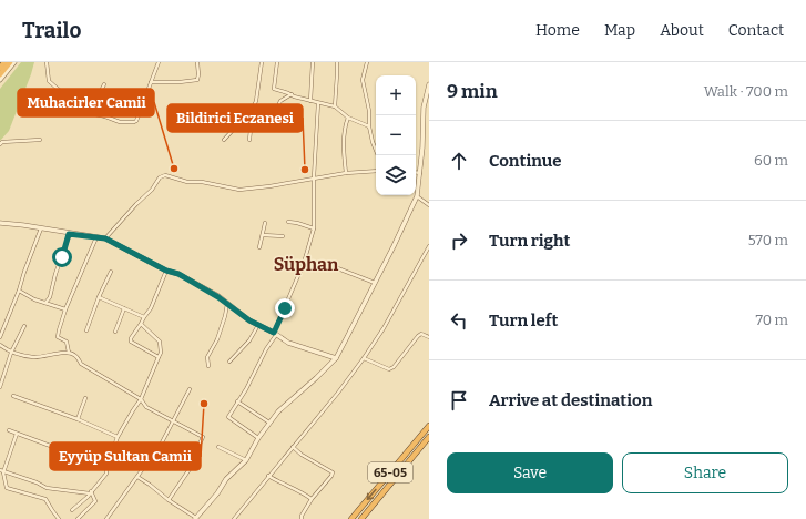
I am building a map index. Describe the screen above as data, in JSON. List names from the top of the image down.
{
  "streets": {
    "highway": ["65-05"]
  },
  "districts": ["Süphan"],
  "places": ["Muhacirler Camii", "Bildirici Eczanesi", "Eyyüp Sultan Camii"],
  "page": {
    "header": "Trailo",
    "nav": [
      "Home",
      "Map",
      "About",
      "Contact"
    ],
    "heading": ["9 min", "Walk · 700 m"],
    "map_buttons": ["+", "−"],
    "list": [
      ["Continue", "60 m"],
      ["Turn right", "570 m"],
      ["Turn left", "70 m"],
      "Arrive at destination"
    ],
    "buttons": ["Save", "Share"]
  }
}
